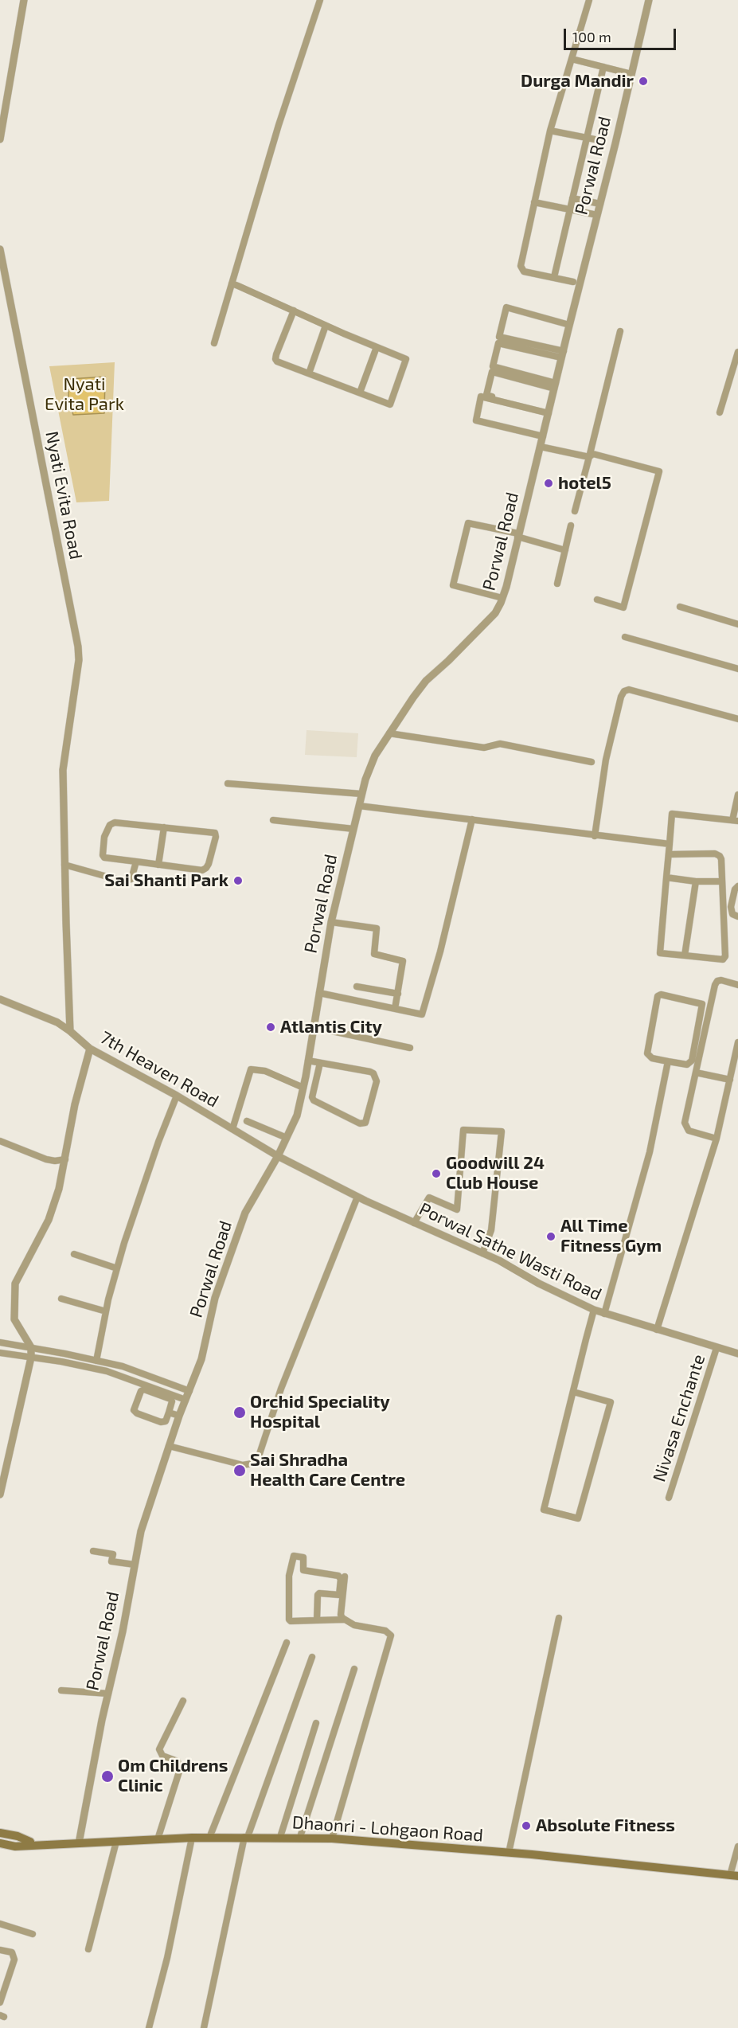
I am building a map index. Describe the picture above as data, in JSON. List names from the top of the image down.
{
  "streets": {
    "main road": ["Dhaonri - Lohgaon Road"],
    "street": [
      "Porwal Road",
      "Nyati Evita Road",
      "7th Heaven Road",
      "Porwal Sathe Wasti Road",
      "Nivasa Enchante"
    ]
  },
  "crossings": [
    ["Porwal Road", "7th Heaven Road"],
    ["Porwal Road", "Porwal Sathe Wasti Road"],
    ["Porwal Road", "Dhaonri - Lohgaon Road"],
    ["Nyati Evita Road", "7th Heaven Road"],
    ["7th Heaven Road", "Porwal Sathe Wasti Road"],
    ["Porwal Sathe Wasti Road", "Nivasa Enchante"]
  ],
  "parks": ["Nyati Evita Park"],
  "places": [
    "Durga Mandir",
    "hotel5",
    "Sai Shanti Park",
    "Atlantis City",
    "Goodwill 24 Club House",
    "All Time Fitness Gym",
    "Orchid Speciality Hospital",
    "Sai Shradha Health Care Centre",
    "Om Childrens Clinic",
    "Absolute Fitness"
  ],
  "scale_bar": "100 m"
}
